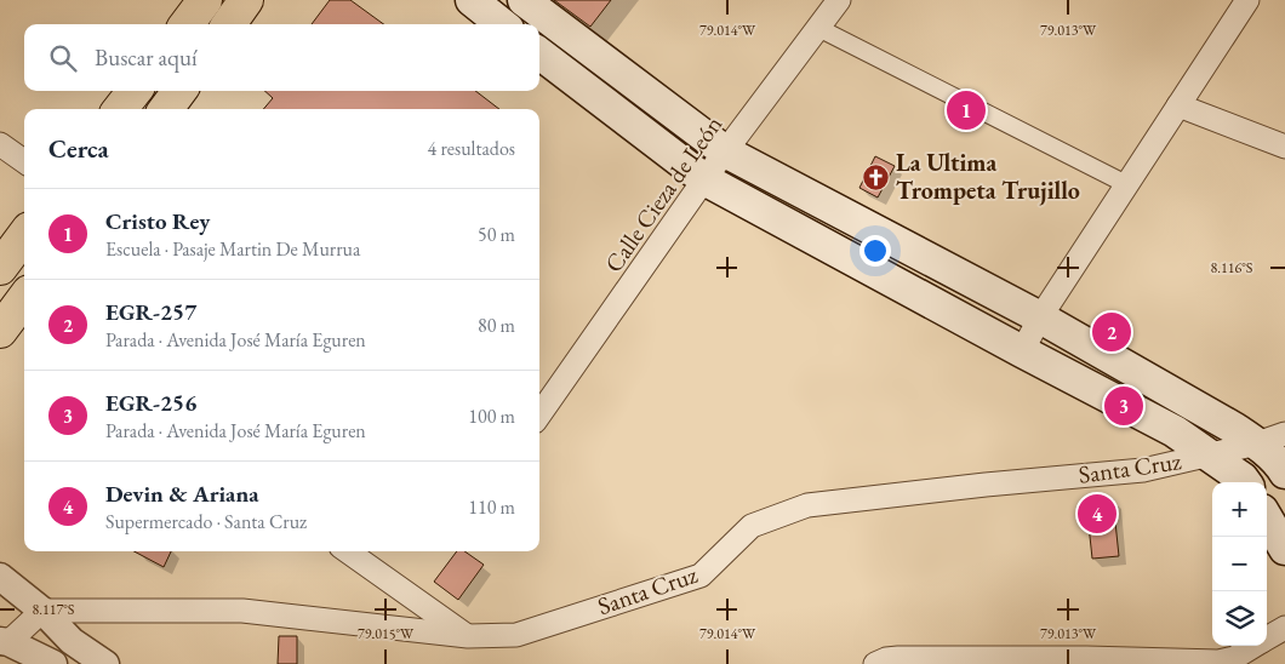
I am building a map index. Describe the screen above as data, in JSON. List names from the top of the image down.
{
  "streets": {
    "street": ["Calle Cieza de León", "Santa Cruz"]
  },
  "places": {
    "church": ["La Ultima Trompeta Trujillo"]
  },
  "page": {
    "search": "Buscar aquí",
    "pins": [
      "1",
      "2",
      "3",
      "4"
    ],
    "heading": ["Cerca", "4 resultados"],
    "list": [
      {
        "mark": "1",
        "name": "Cristo Rey",
        "note": "Escuela · Pasaje Martin De Murrua",
        "value": "50 m"
      },
      {
        "mark": "2",
        "name": "EGR-257",
        "note": "Parada · Avenida José María Eguren",
        "value": "80 m"
      },
      {
        "mark": "3",
        "name": "EGR-256",
        "note": "Parada · Avenida José María Eguren",
        "value": "100 m"
      },
      {
        "mark": "4",
        "name": "Devin & Ariana",
        "note": "Supermercado · Santa Cruz",
        "value": "110 m"
      }
    ],
    "map_buttons": ["+", "−"]
  },
  "coordinates": [
    "79.014°W",
    "79.013°W",
    "8.116°S",
    "8.117°S",
    "79.015°W"
  ]
}
